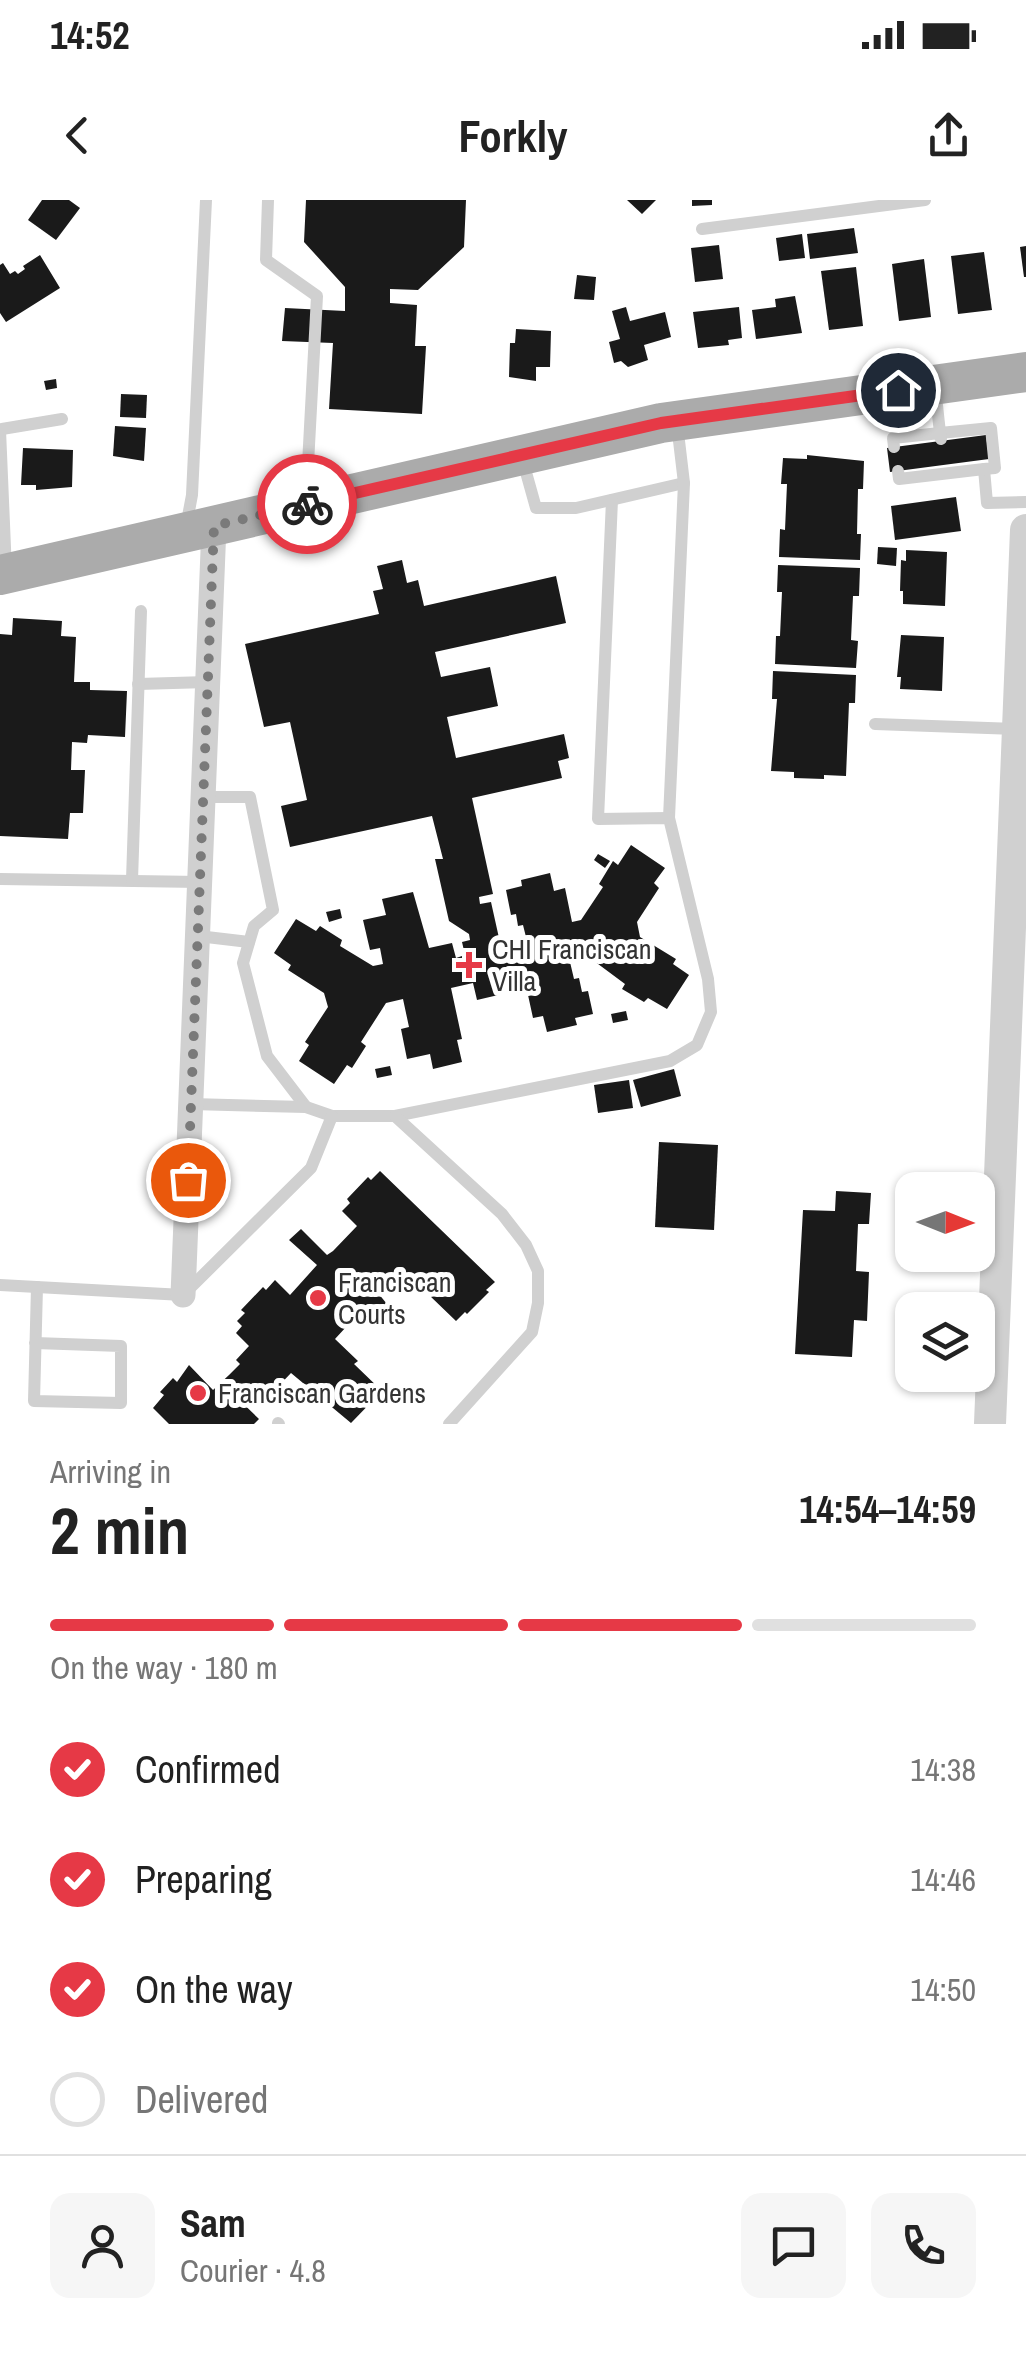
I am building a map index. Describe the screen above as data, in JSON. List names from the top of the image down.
{
  "places": {
    "health": ["CHI Franciscan Villa"],
    "other": ["Franciscan Courts", "Franciscan Gardens"]
  },
  "north": "right",
  "page": {
    "status": "14:52",
    "header": "Forkly",
    "heading": ["2 min", "Arriving in", "14:54–14:59"],
    "panel": ["Sam", "Courier · 4.8"],
    "bar": "On the way · 180 m",
    "list": [
      ["Confirmed", "14:38"],
      ["Preparing", "14:46"],
      ["On the way", "14:50"],
      "Delivered"
    ]
  }
}
